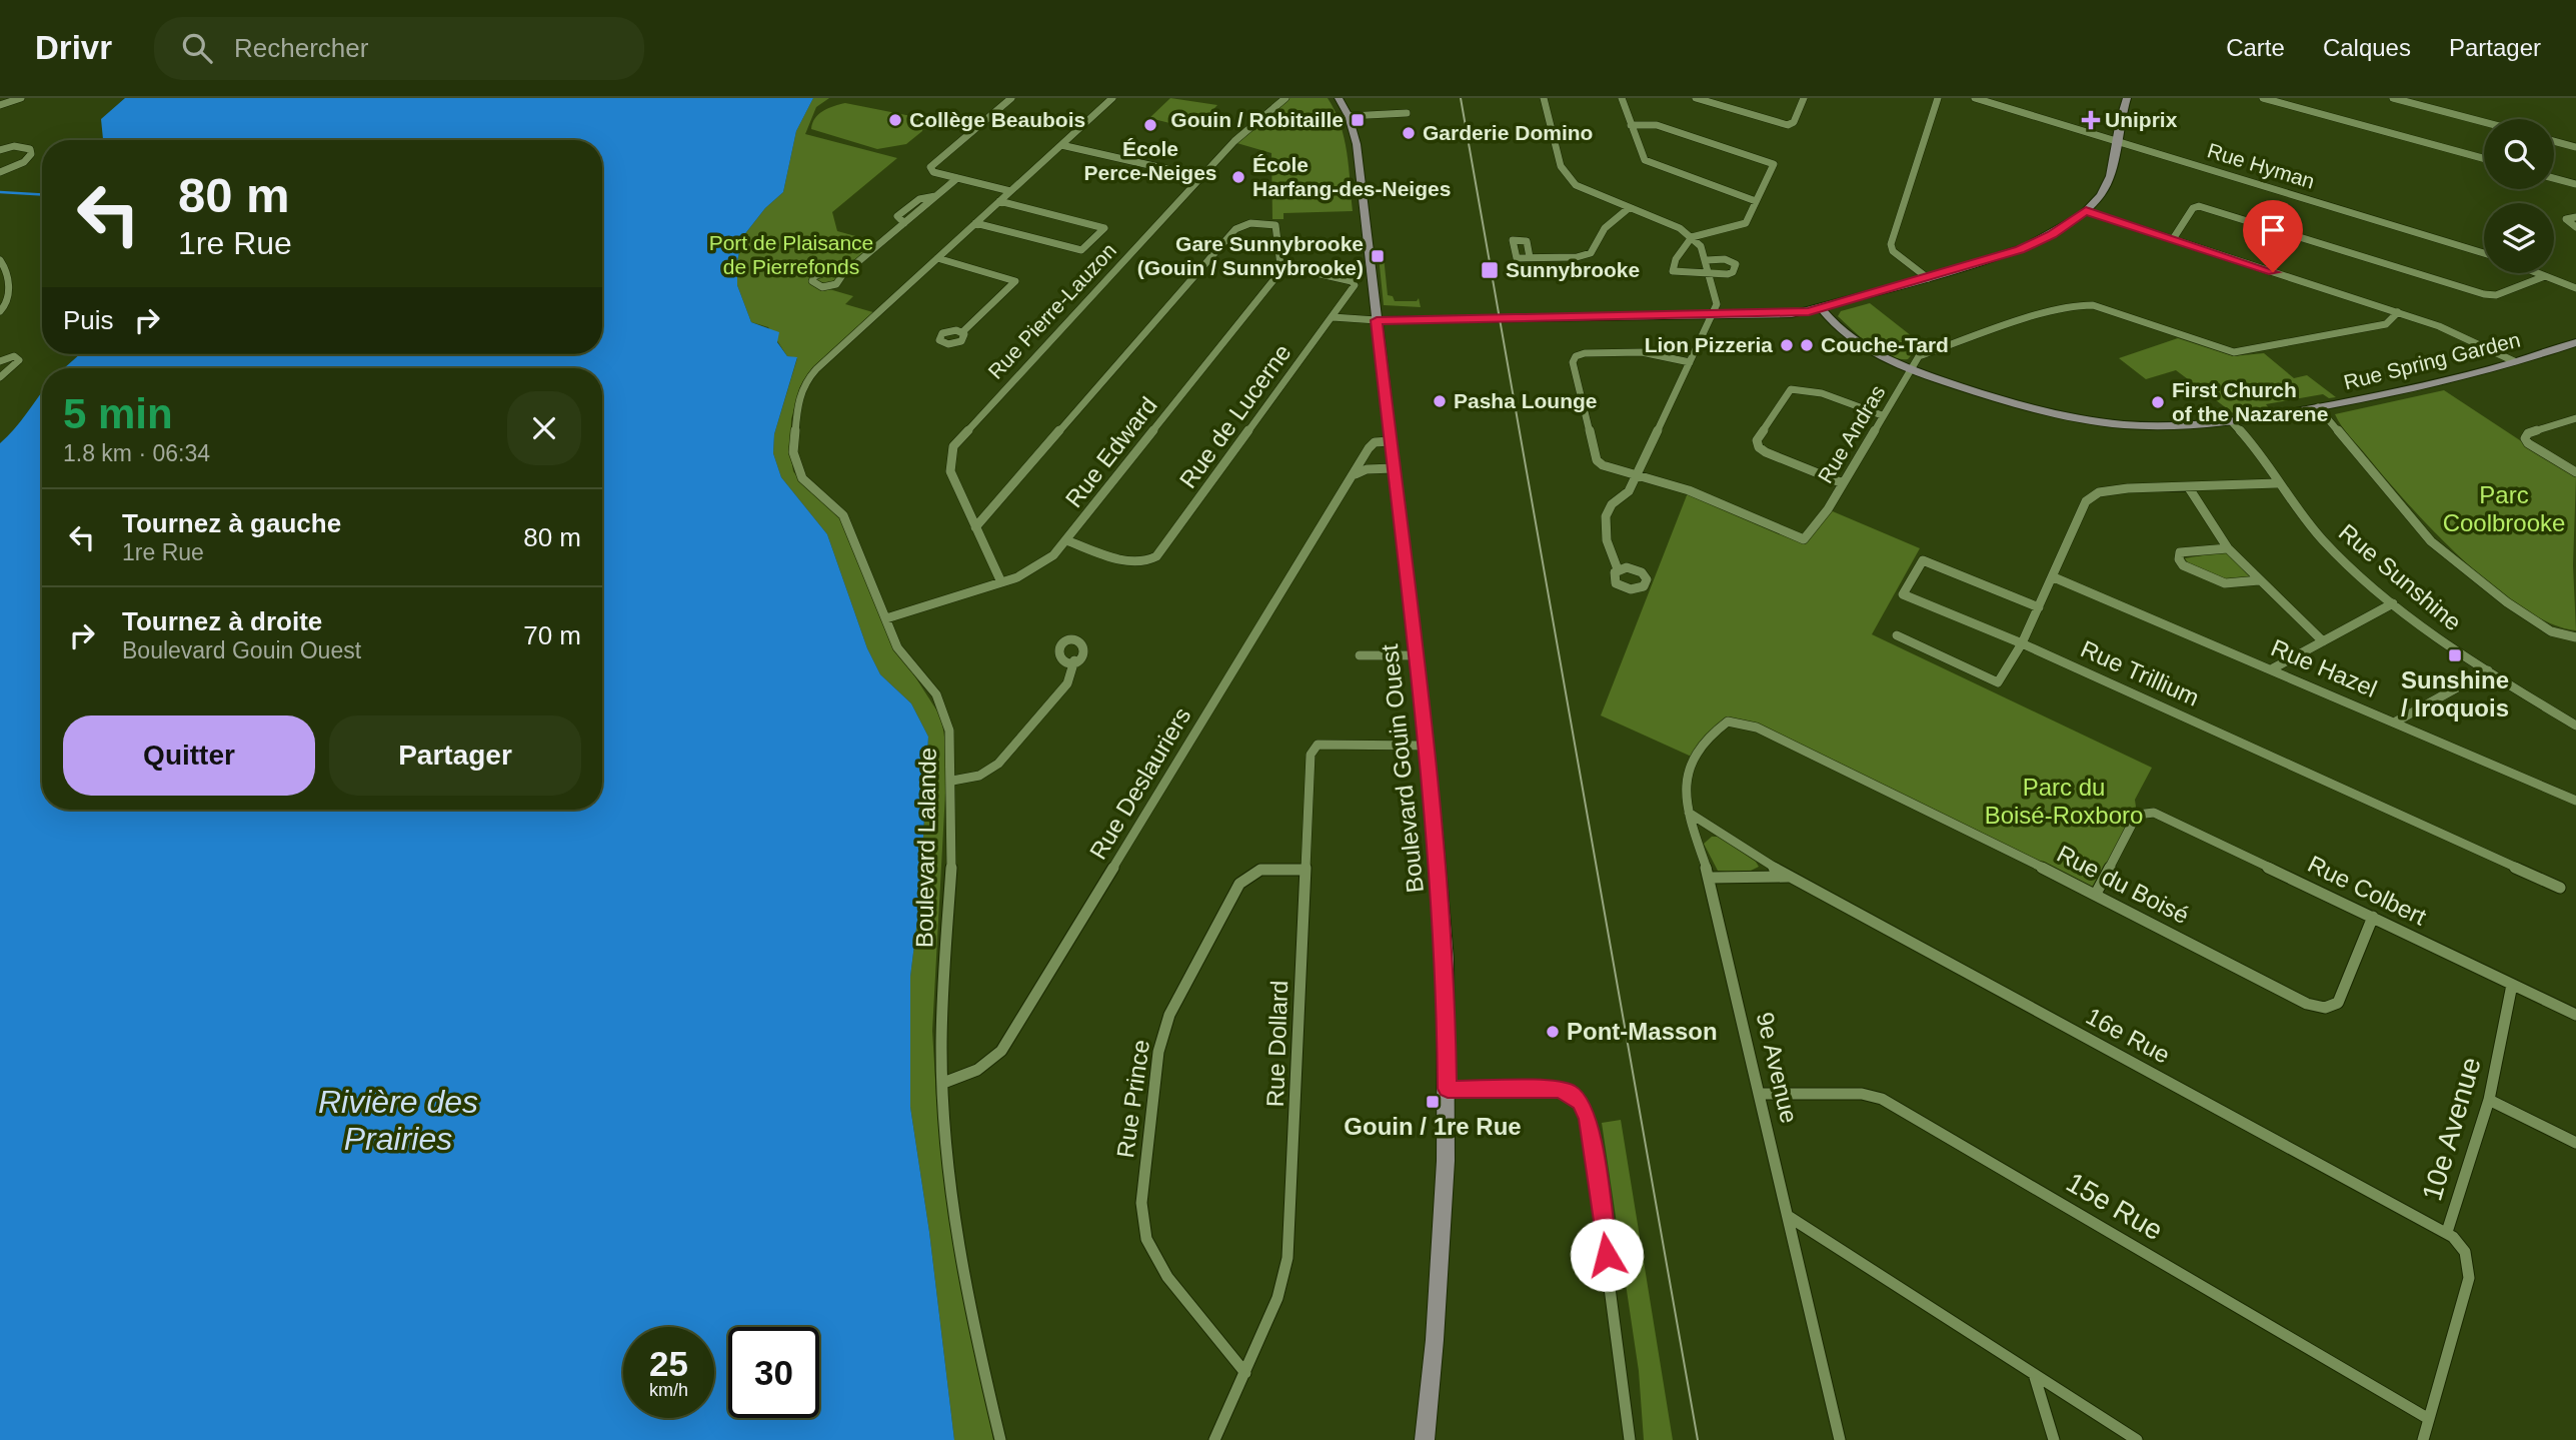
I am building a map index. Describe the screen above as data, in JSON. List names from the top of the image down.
{
  "streets": {
    "street": [
      "Rue Hyman",
      "Rue Pierre-Lauzon",
      "Rue Spring Garden",
      "Rue de Lucerne",
      "Rue Andras",
      "Rue Edward",
      "Rue Sunshine",
      "Rue Hazel",
      "Rue Trillium",
      "Boulevard Gouin Ouest",
      "Rue Deslauriers",
      "Boulevard Lalande",
      "Rue du Boisé",
      "Rue Colbert",
      "16e Rue",
      "Rue Dollard",
      "9e Avenue",
      "Rue Prince",
      "10e Avenue",
      "15e Rue"
    ]
  },
  "crossings": [
    ["Rue Pierre-Lauzon", "Rue Edward"],
    ["Rue Spring Garden", "Rue Andras"],
    ["Rue Spring Garden", "Rue Sunshine"],
    ["Rue de Lucerne", "Rue Edward"],
    ["Rue Edward", "Boulevard Lalande"],
    ["Boulevard Gouin Ouest", "Rue Deslauriers"],
    ["Boulevard Gouin Ouest", "Rue Dollard"],
    ["Rue Deslauriers", "Boulevard Lalande"],
    ["Rue du Boisé", "Rue Colbert"],
    ["Rue du Boisé", "9e Avenue"],
    ["Rue Colbert", "10e Avenue"],
    ["16e Rue", "9e Avenue"],
    ["16e Rue", "10e Avenue"],
    ["Rue Dollard", "Rue Prince"],
    ["9e Avenue", "15e Rue"],
    ["10e Avenue", "15e Rue"]
  ],
  "water": ["Rivière des Prairies"],
  "parks": ["Port de Plaisance de Pierrefonds", "Parc Coolbrooke", "Parc du Boisé-Roxboro"],
  "places": {
    "other": [
      "Collège Beaubois",
      "École Perce-Neiges",
      "Garderie Domino",
      "École Harfang-des-Neiges",
      "Lion Pizzeria",
      "Couche-Tard",
      "Pasha Lounge",
      "First Church of the Nazarene",
      "Pont-Masson"
    ],
    "transit": [
      "Gouin / Robitaille",
      "Gare Sunnybrooke (Gouin / Sunnybrooke)",
      "Sunnybrooke",
      "Sunshine / Iroquois",
      "Gouin / 1re Rue"
    ],
    "health": ["Uniprix"]
  },
  "page": {
    "header": "Drivr",
    "search": "Rechercher",
    "nav": ["Carte", "Calques", "Partager"],
    "turn": ["80 m", "1re Rue"],
    "then": "Puis",
    "heading": ["5 min", "1.8 km · 06:34"],
    "list": [
      {
        "name": "Tournez à gauche",
        "note": "1re Rue",
        "value": "80 m"
      },
      {
        "name": "Tournez à droite",
        "note": "Boulevard Gouin Ouest",
        "value": "70 m"
      }
    ],
    "buttons": ["Quitter", "Partager"],
    "speed": "25 km/h",
    "limit": "30"
  }
}
